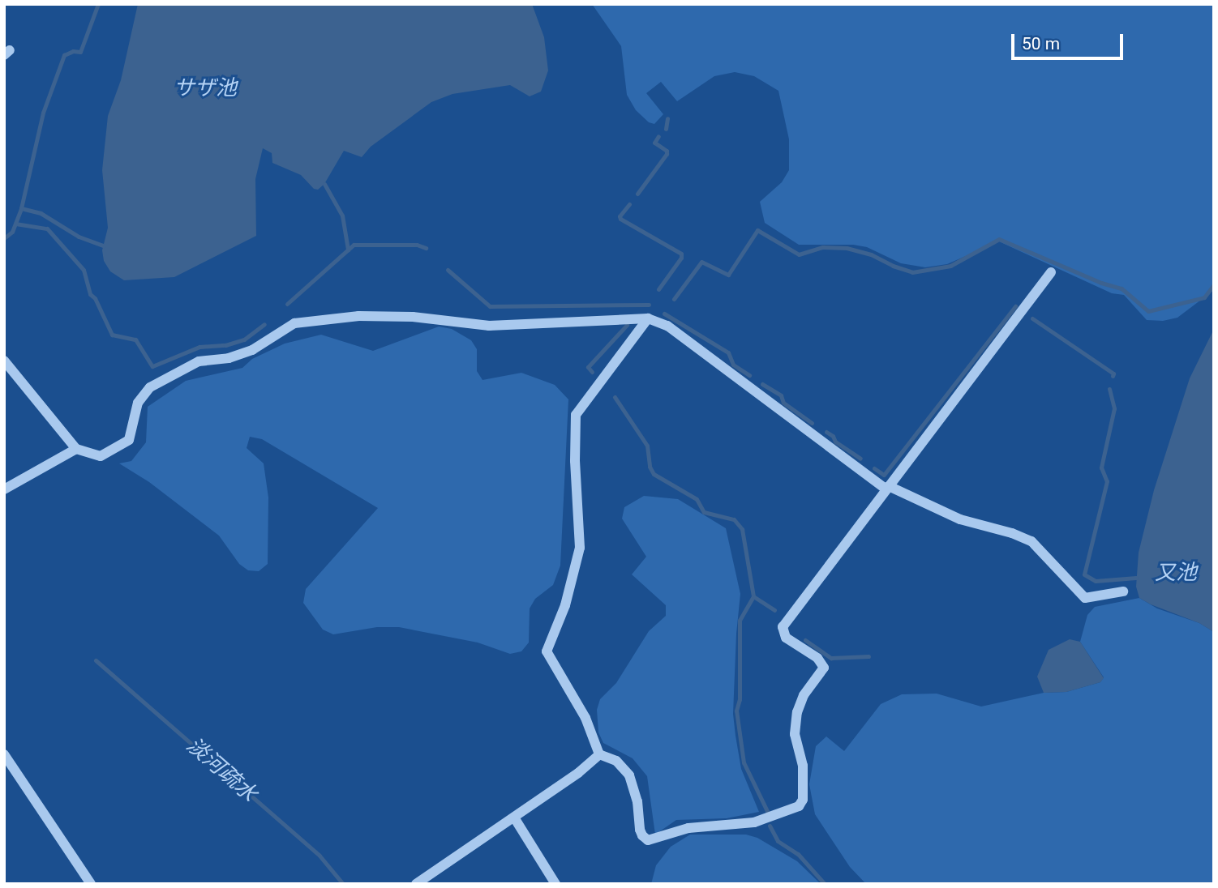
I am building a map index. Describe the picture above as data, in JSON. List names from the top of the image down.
{
  "water": ["サザ池", "又池", "淡河疏水"],
  "scale_bar": "50 m"
}
